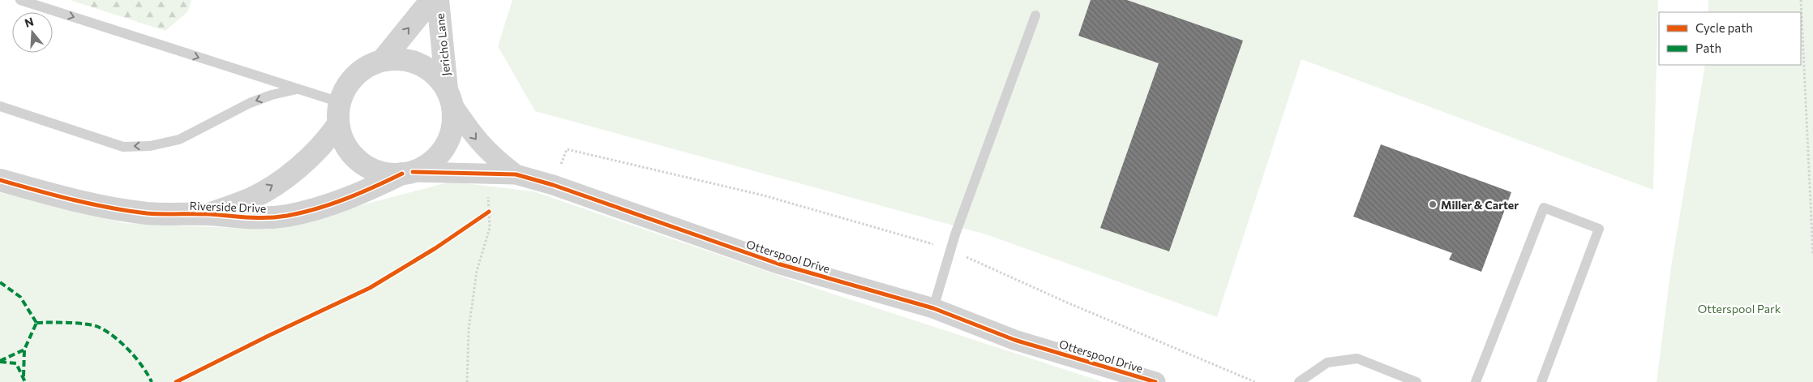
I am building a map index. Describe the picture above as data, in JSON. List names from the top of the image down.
{
  "streets": {
    "street": ["Jericho Lane", "Riverside Drive", "Otterspool Drive"]
  },
  "crossings": [
    ["Jericho Lane", "Riverside Drive"],
    ["Jericho Lane", "Otterspool Drive"],
    ["Riverside Drive", "Otterspool Drive"]
  ],
  "one_way": ["Jericho Lane"],
  "parks": ["Otterspool Park"],
  "places": ["Miller & Carter"],
  "legend": ["Cycle path", "Path"],
  "north": "top"
}
